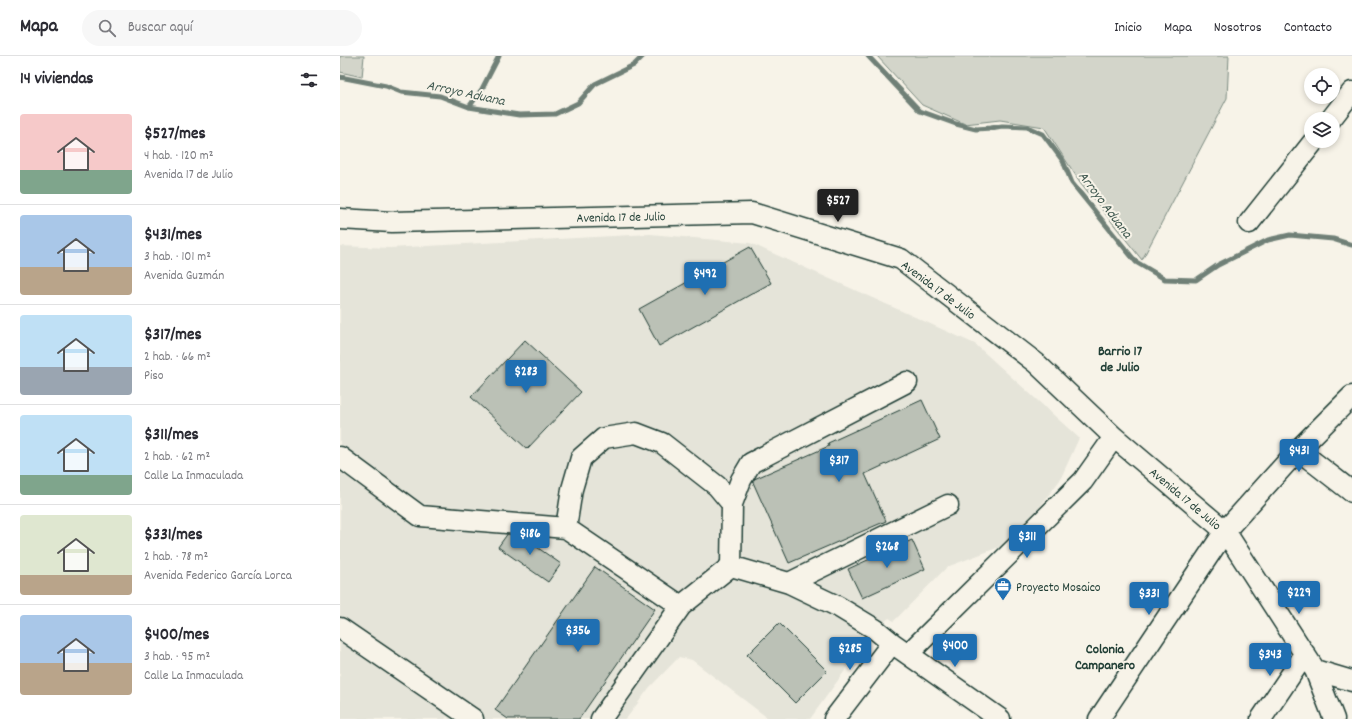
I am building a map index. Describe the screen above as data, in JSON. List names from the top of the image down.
{
  "streets": {
    "street": ["Avenida 17 de Julio"]
  },
  "districts": ["Barrio 17 de Julio", "Colonia Campanero"],
  "water": ["Arroyo Aduana"],
  "places": {
    "office": ["Proyecto Mosaico"]
  },
  "page": {
    "header": "Mapa",
    "search": "Buscar aquí",
    "nav": [
      "Inicio",
      "Mapa",
      "Nosotros",
      "Contacto"
    ],
    "heading": "14 viviendas",
    "list": [
      {
        "name": "$527/mes",
        "note": "4 hab. · 120 m² · Avenida 17 de Julio"
      },
      {
        "name": "$431/mes",
        "note": "3 hab. · 101 m² · Avenida Guzmán"
      },
      {
        "name": "$317/mes",
        "note": "2 hab. · 66 m² · Piso"
      },
      {
        "name": "$311/mes",
        "note": "2 hab. · 62 m² · Calle La Inmaculada"
      },
      {
        "name": "$331/mes",
        "note": "2 hab. · 78 m² · Avenida Federico García Lorca"
      },
      {
        "name": "$400/mes",
        "note": "3 hab. · 95 m² · Calle La Inmaculada"
      }
    ],
    "price": [
      "$527",
      "$492",
      "$283",
      "$431",
      "$317",
      "$186",
      "$311",
      "$268",
      "$229",
      "$331",
      "$356",
      "$400",
      "$285",
      "$343"
    ]
  }
}
